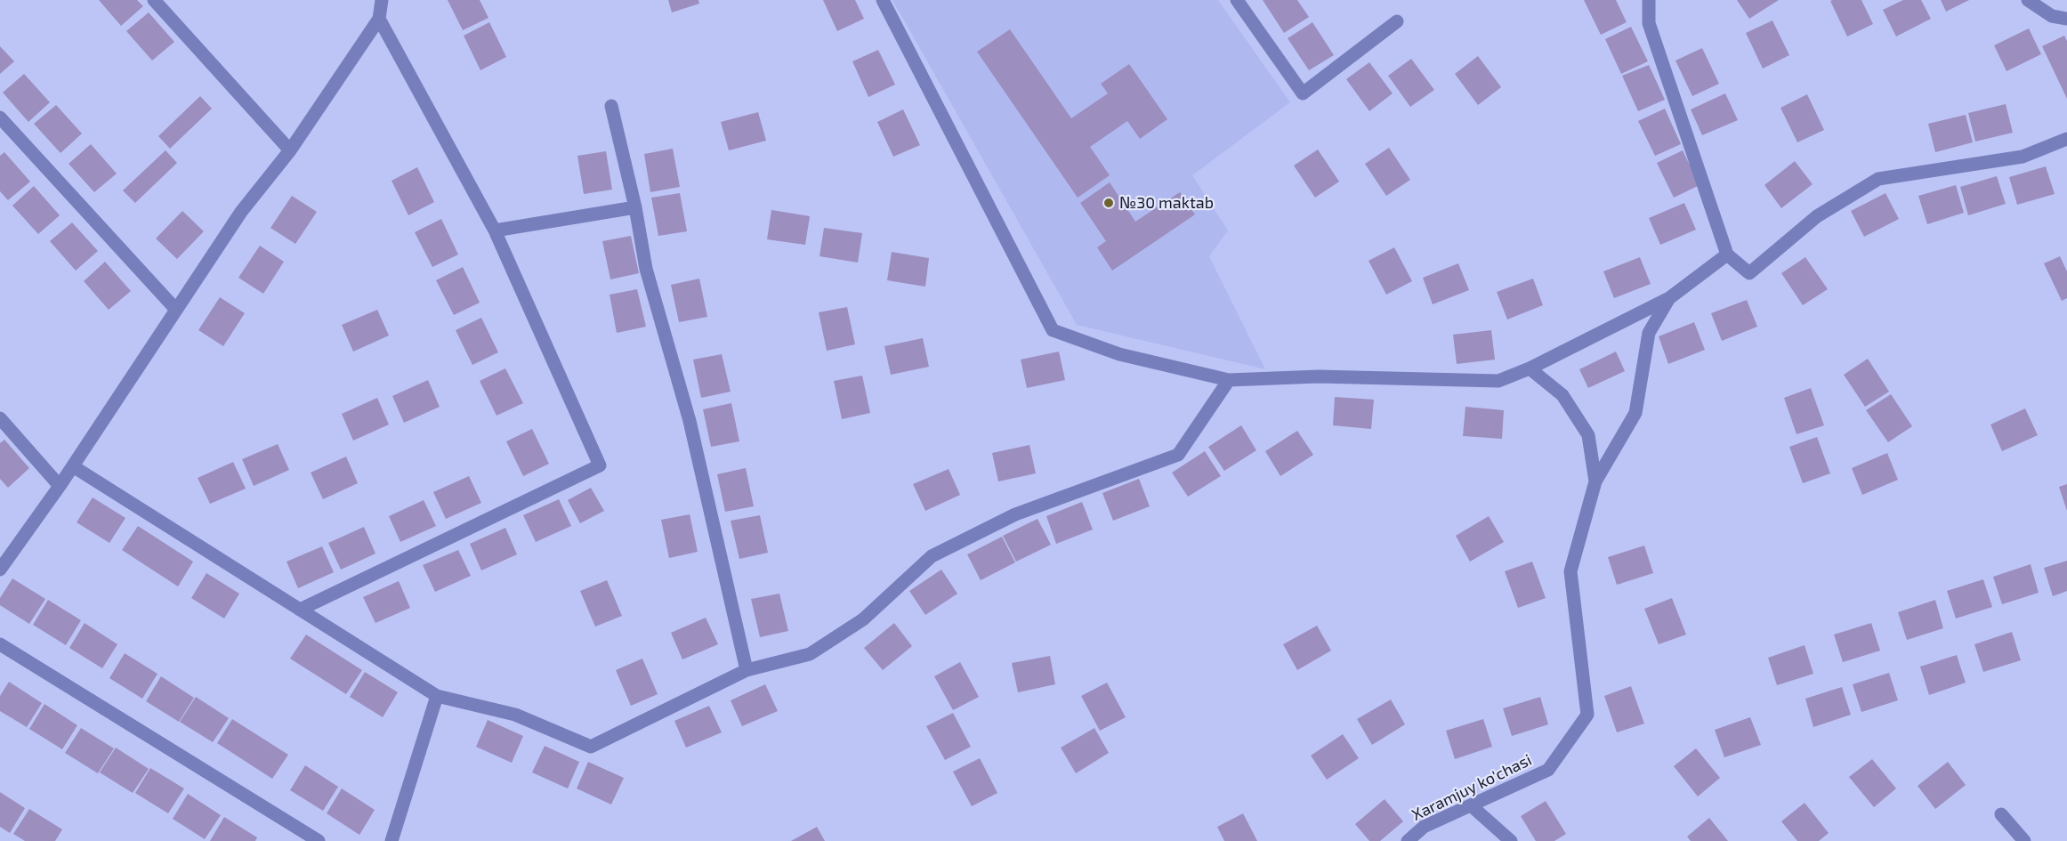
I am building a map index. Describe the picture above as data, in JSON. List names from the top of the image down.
{
  "streets": {
    "street": ["Xaramjuy ko'chasi"]
  },
  "places": ["№30 maktab"]
}
